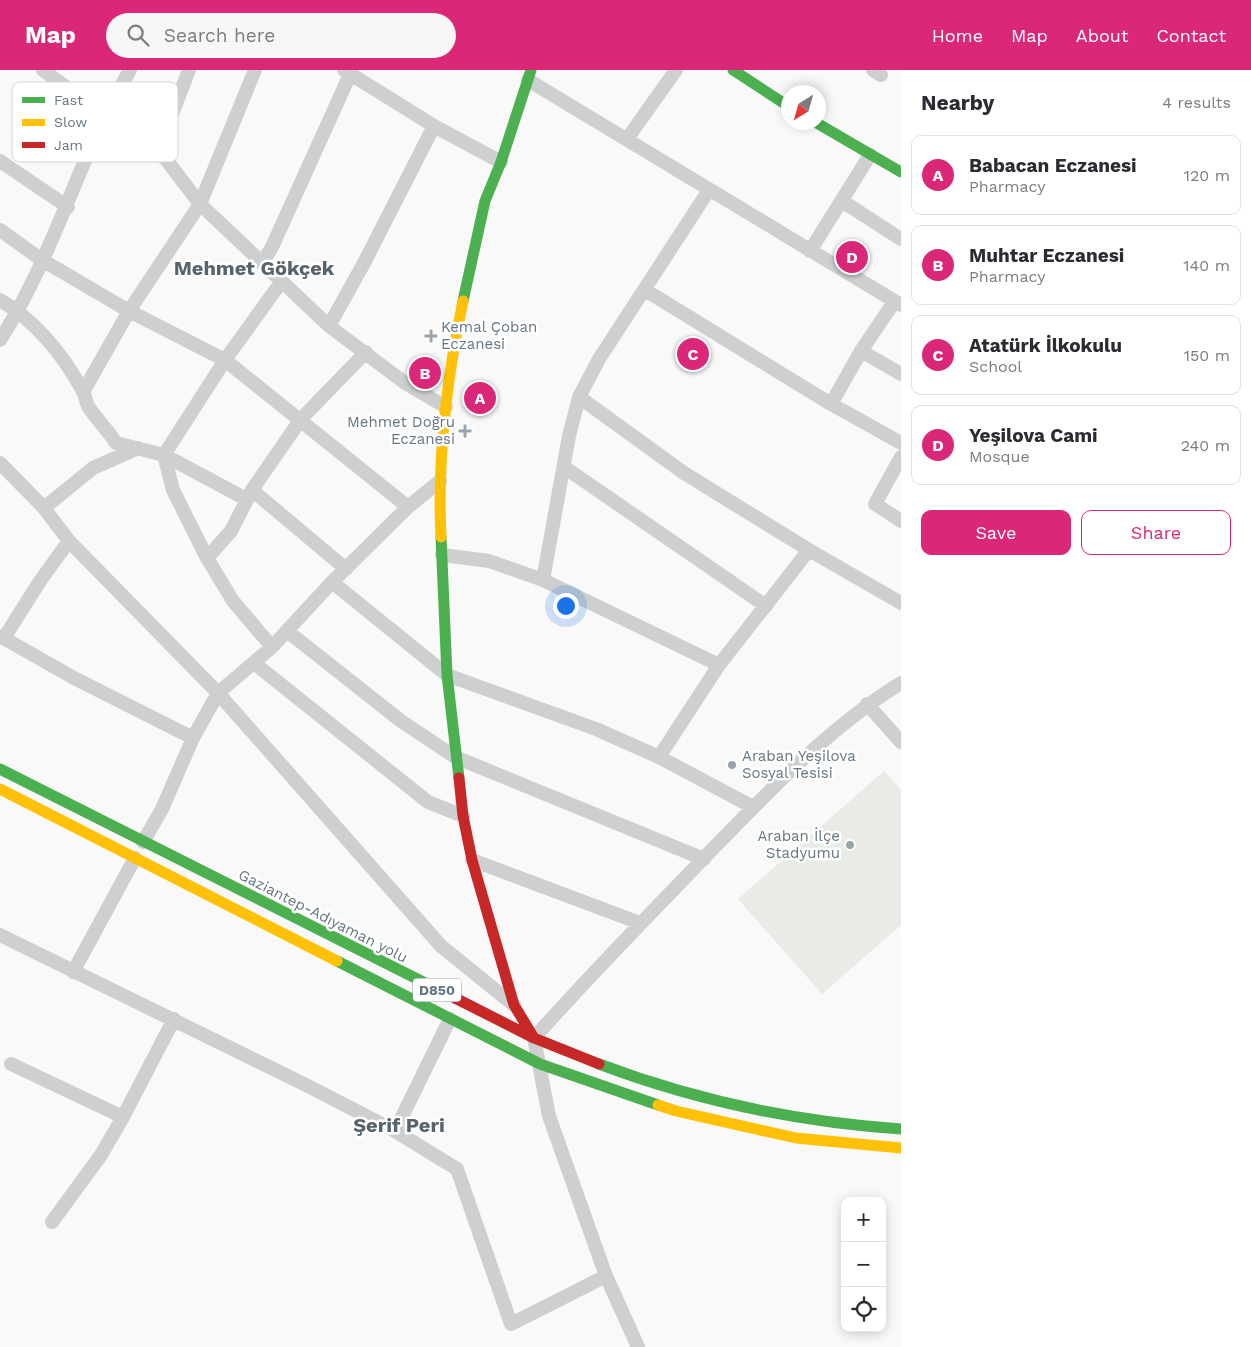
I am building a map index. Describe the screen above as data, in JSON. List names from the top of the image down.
{
  "streets": {
    "main road": ["Gaziantep-Adıyaman yolu", "D850"]
  },
  "districts": ["Mehmet Gökçek", "Şerif Peri"],
  "places": {
    "health": ["Kemal Çoban Eczanesi", "Mehmet Doğru Eczanesi"],
    "other": ["Araban Yeşilova Sosyal Tesisi", "Araban İlçe Stadyumu"]
  },
  "legend": ["Fast", "Slow", "Jam"],
  "north": "bottom left",
  "page": {
    "header": "Map",
    "search": "Search here",
    "nav": [
      "Home",
      "Map",
      "About",
      "Contact"
    ],
    "heading": ["Nearby", "4 results"],
    "list": [
      {
        "mark": "A",
        "name": "Babacan Eczanesi",
        "note": "Pharmacy",
        "value": "120 m"
      },
      {
        "mark": "B",
        "name": "Muhtar Eczanesi",
        "note": "Pharmacy",
        "value": "140 m"
      },
      {
        "mark": "C",
        "name": "Atatürk İlkokulu",
        "note": "School",
        "value": "150 m"
      },
      {
        "mark": "D",
        "name": "Yeşilova Cami",
        "note": "Mosque",
        "value": "240 m"
      }
    ],
    "pins": [
      "D",
      "C",
      "B",
      "A"
    ],
    "buttons": ["Save", "Share"],
    "map_buttons": ["+", "−"]
  }
}
